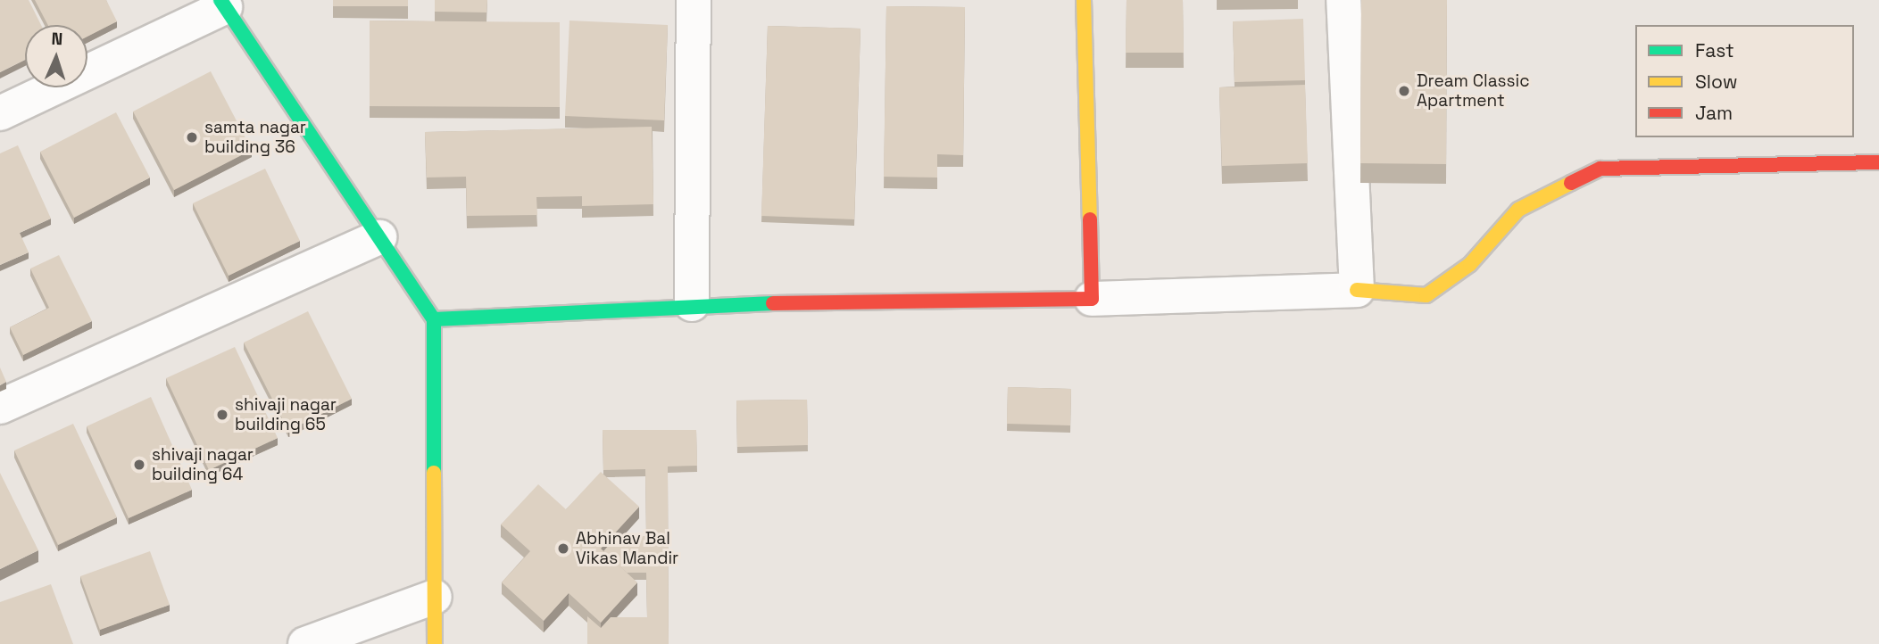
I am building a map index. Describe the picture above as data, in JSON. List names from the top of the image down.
{
  "places": [
    "Dream Classic Apartment",
    "samta nagar building 36",
    "shivaji nagar building 65",
    "shivaji nagar building 64",
    "Abhinav Bal Vikas Mandir"
  ],
  "legend": ["Fast", "Slow", "Jam"],
  "north": "top"
}
